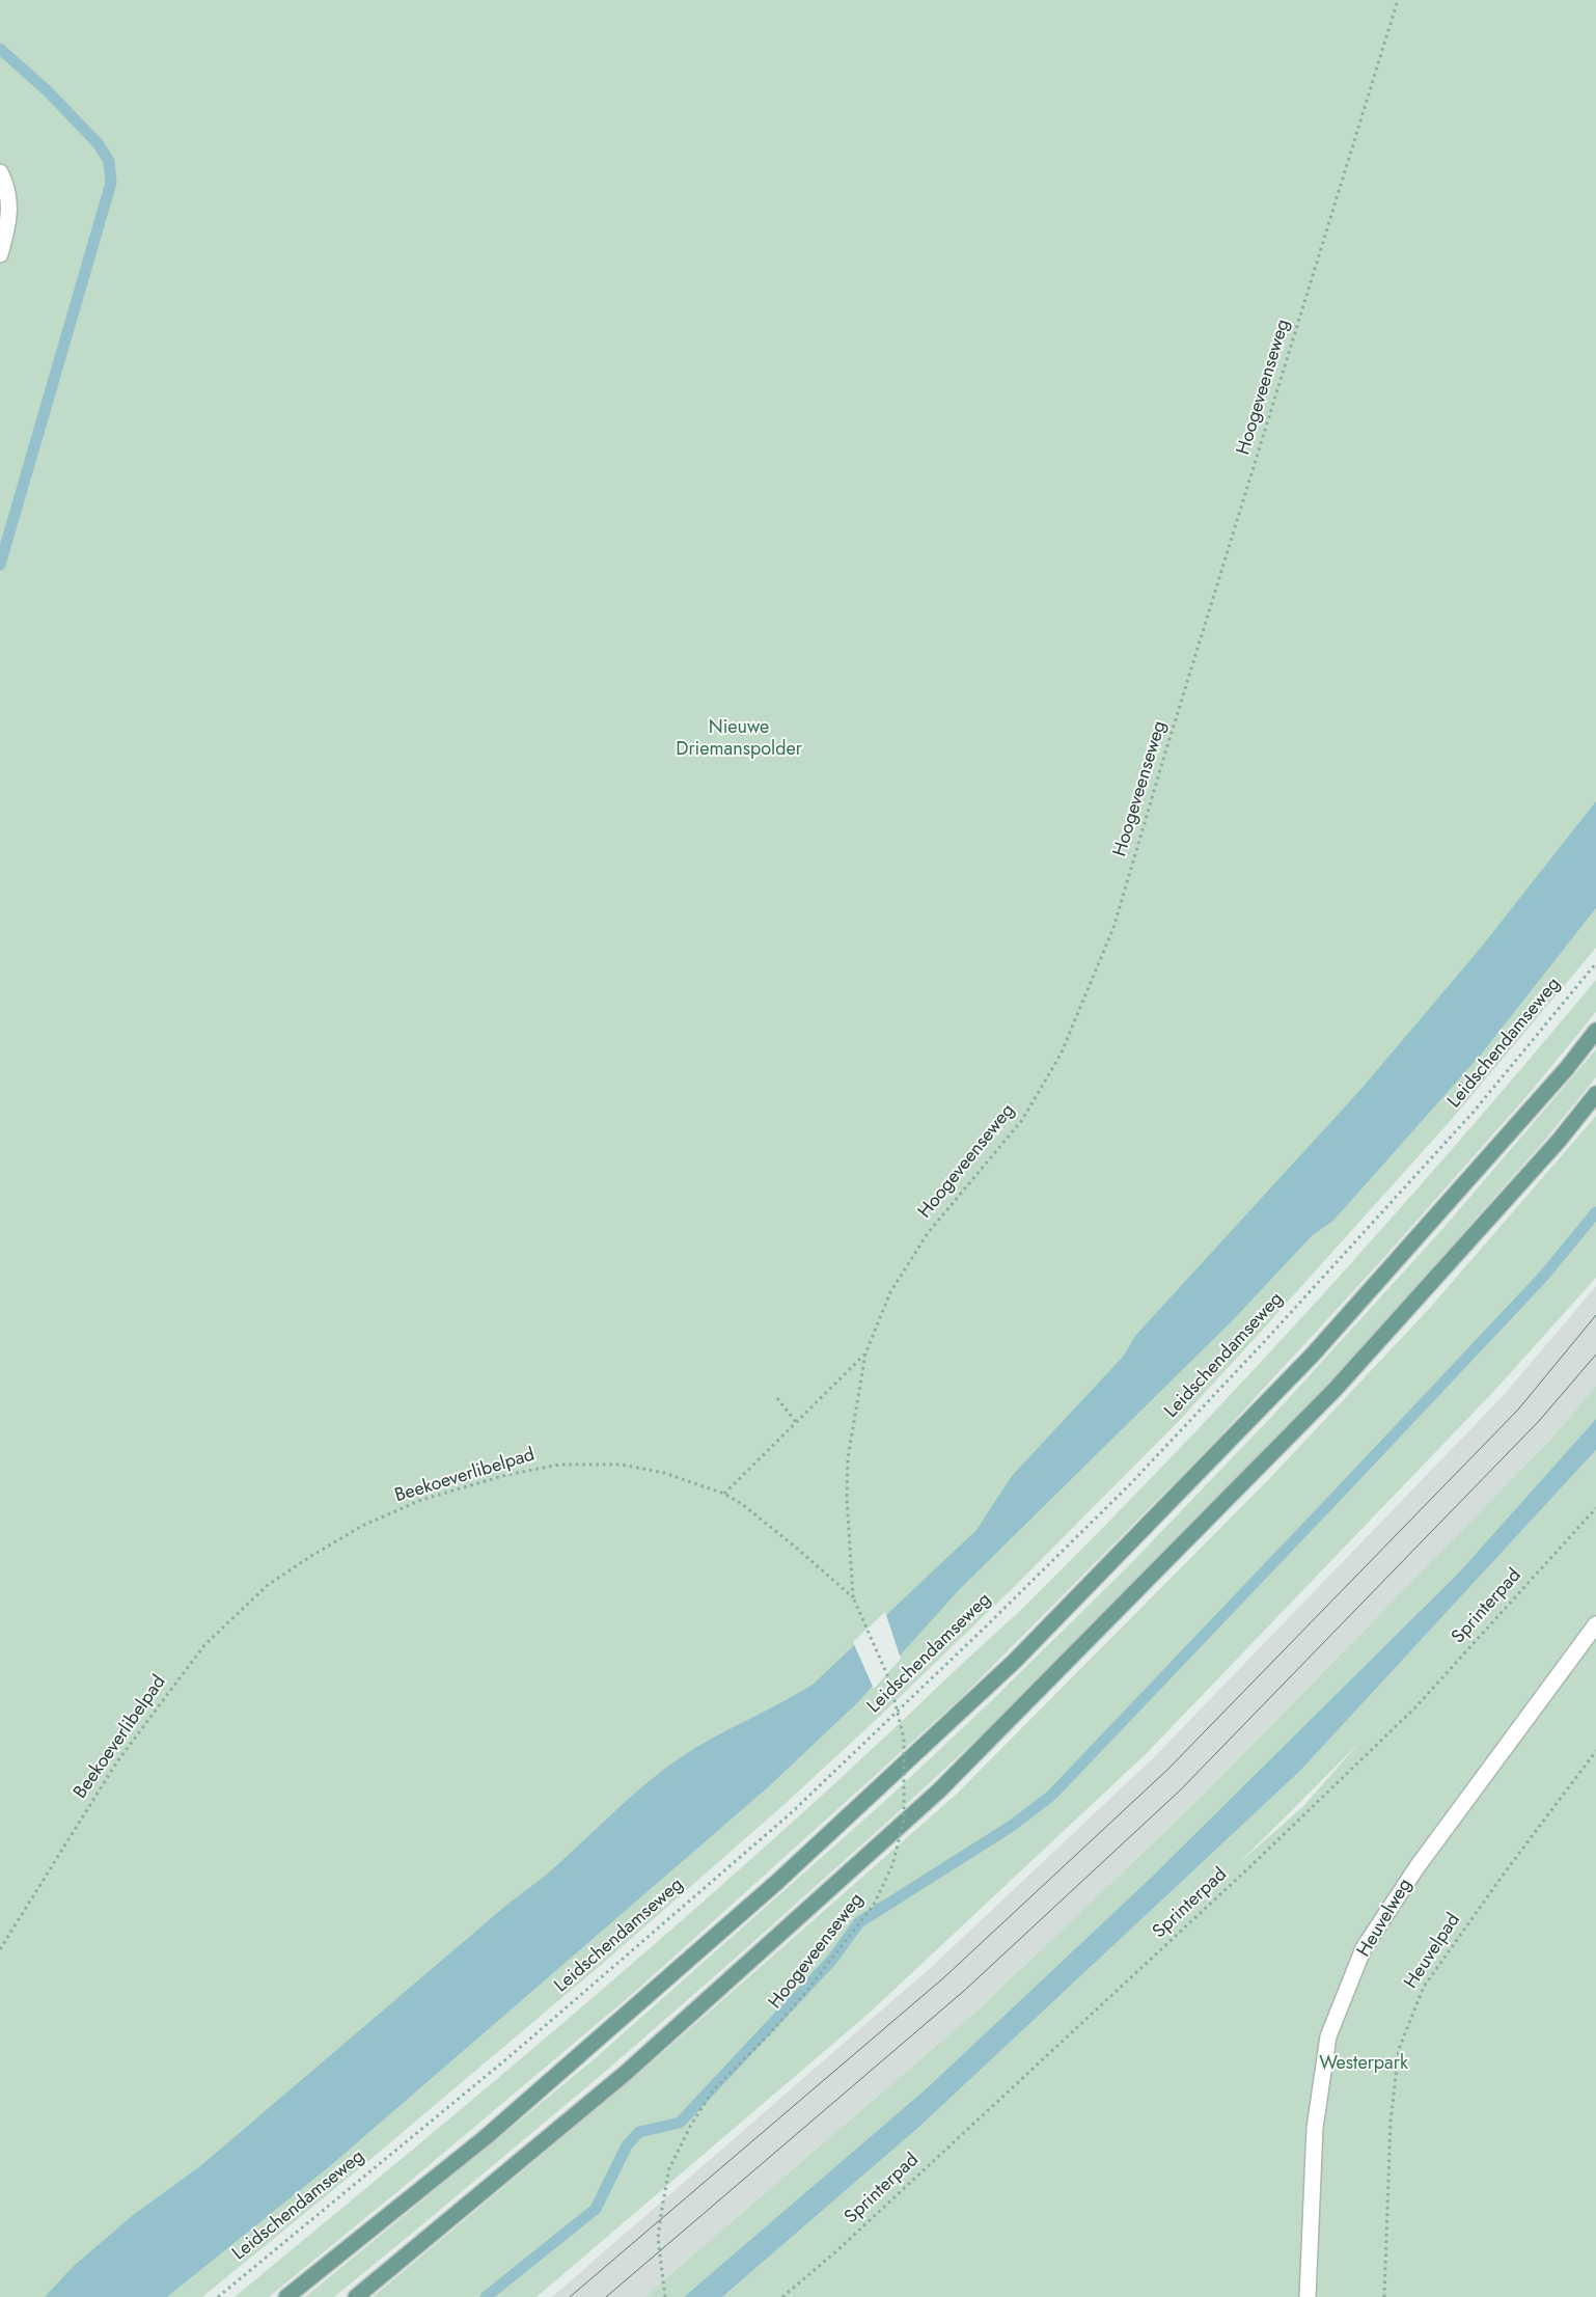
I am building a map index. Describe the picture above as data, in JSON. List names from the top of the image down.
{
  "streets": {
    "street": ["Heuvelweg"],
    "path": [
      "Hoogeveenseweg",
      "Leidschendamseweg",
      "Beekoeverlibelpad",
      "Sprinterpad",
      "Heuvelpad"
    ]
  },
  "crossings": [
    ["Hoogeveenseweg", "Beekoeverlibelpad"]
  ],
  "parks": ["Nieuwe Driemanspolder", "Westerpark"]
}
